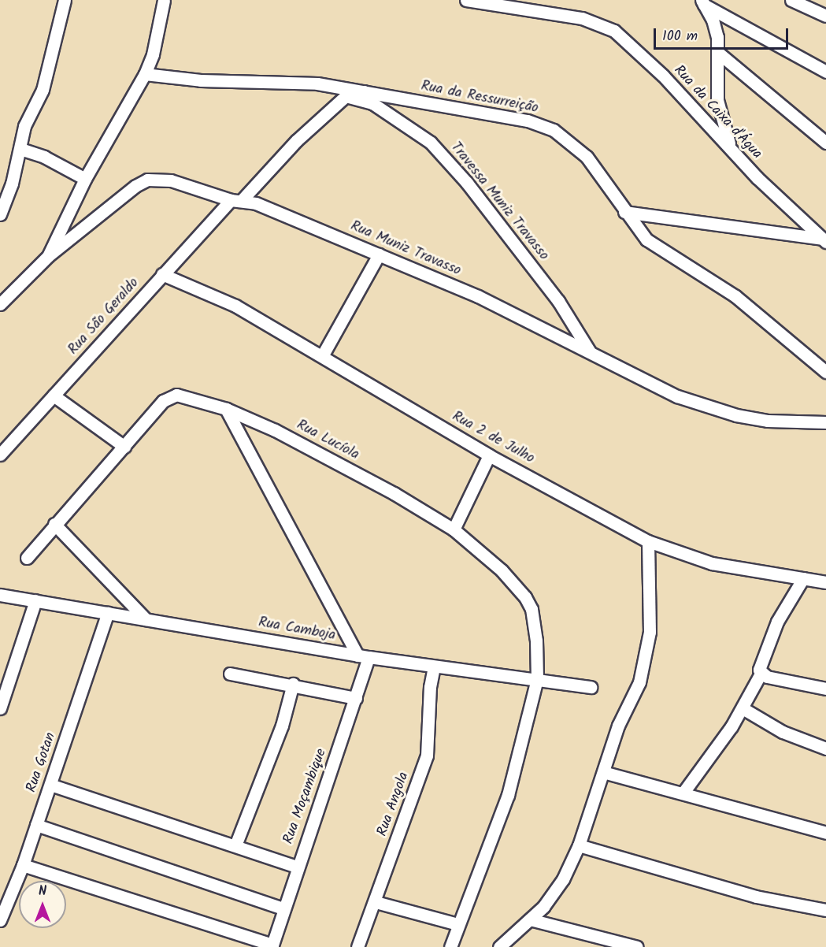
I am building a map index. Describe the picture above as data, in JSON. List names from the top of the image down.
{
  "streets": {
    "street": [
      "Rua da Ressurreição",
      "Rua da Caixa d'Água",
      "Travessa Muniz Travasso",
      "Rua Muniz Travasso",
      "Rua São Geraldo",
      "Rua 2 de Julho",
      "Rua Lucíola",
      "Rua Camboja",
      "Rua Gotan",
      "Rua Moçambique",
      "Rua Angola"
    ]
  },
  "crossings": [
    ["Rua da Ressurreição", "Travessa Muniz Travasso"],
    ["Travessa Muniz Travasso", "Rua Muniz Travasso"],
    ["Travessa Muniz Travasso", "Rua São Geraldo"],
    ["Rua Muniz Travasso", "Rua São Geraldo"],
    ["Rua São Geraldo", "Rua 2 de Julho"],
    ["Rua Lucíola", "Rua Camboja"],
    ["Rua Camboja", "Rua Gotan"],
    ["Rua Camboja", "Rua Moçambique"],
    ["Rua Camboja", "Rua Angola"]
  ],
  "scale_bar": "100 m",
  "north": "top"
}
